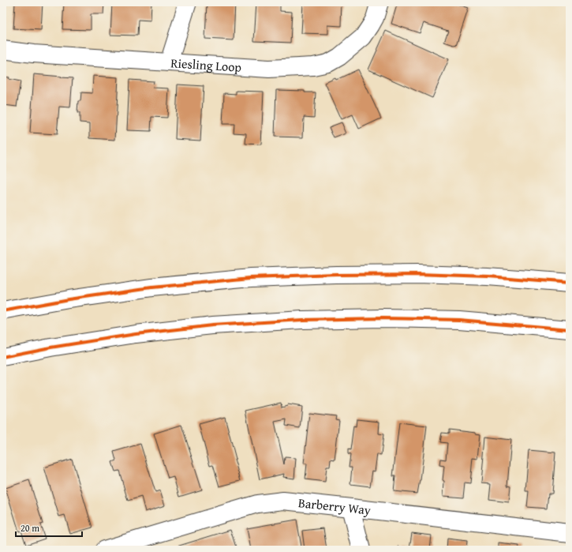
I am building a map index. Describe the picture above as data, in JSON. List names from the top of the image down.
{
  "streets": {
    "main road": ["Riesling Loop", "Barberry Way"]
  },
  "scale_bar": "20 m"
}
